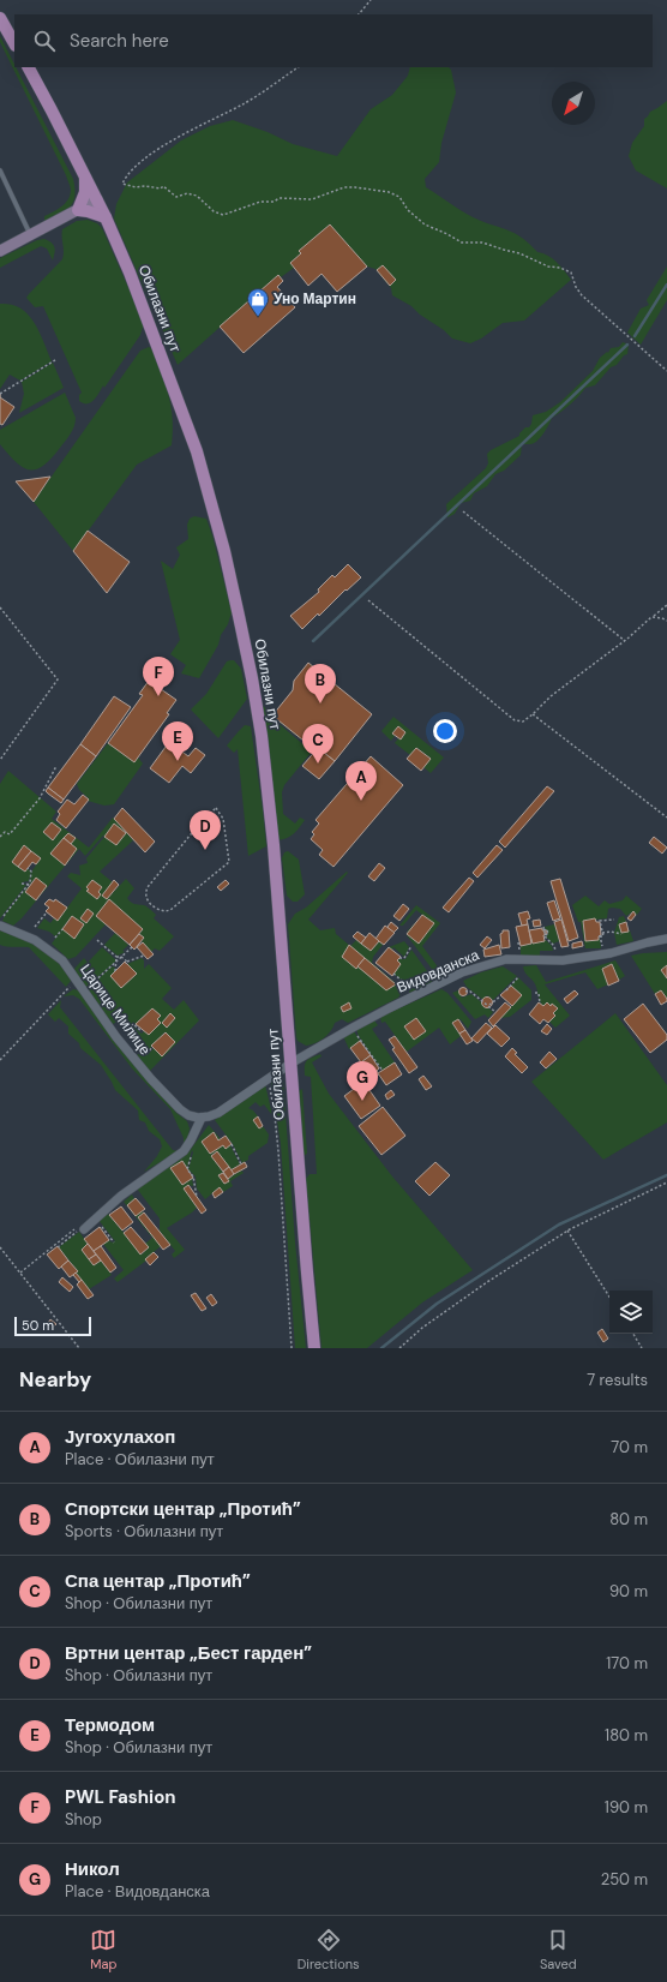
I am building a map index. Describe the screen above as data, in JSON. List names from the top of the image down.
{
  "streets": {
    "main road": ["Обилазни пут"],
    "street": ["Видовданска", "Царице Милице"]
  },
  "crossings": [
    ["Обилазни пут", "Видовданска"]
  ],
  "places": {
    "shop": ["Уно Мартин"]
  },
  "scale_bar": "50 m",
  "north": "bottom left",
  "page": {
    "search": "Search here",
    "pins": [
      "F",
      "B",
      "E",
      "C",
      "A",
      "D",
      "G"
    ],
    "scale": "50 m",
    "heading": ["Nearby", "7 results"],
    "list": [
      {
        "mark": "A",
        "name": "Југохулахоп",
        "note": "Place · Обилазни пут",
        "value": "70 m"
      },
      {
        "mark": "B",
        "name": "Спортски центар „Протић”",
        "note": "Sports · Обилазни пут",
        "value": "80 m"
      },
      {
        "mark": "C",
        "name": "Спа центар „Протић”",
        "note": "Shop · Обилазни пут",
        "value": "90 m"
      },
      {
        "mark": "D",
        "name": "Вртни центар „Бест гарден”",
        "note": "Shop · Обилазни пут",
        "value": "170 m"
      },
      {
        "mark": "E",
        "name": "Термодом",
        "note": "Shop · Обилазни пут",
        "value": "180 m"
      },
      {
        "mark": "F",
        "name": "PWL Fashion",
        "note": "Shop",
        "value": "190 m"
      },
      {
        "mark": "G",
        "name": "Никол",
        "note": "Place · Видовданска",
        "value": "250 m"
      }
    ],
    "nav": ["Map", "Directions", "Saved"]
  }
}
